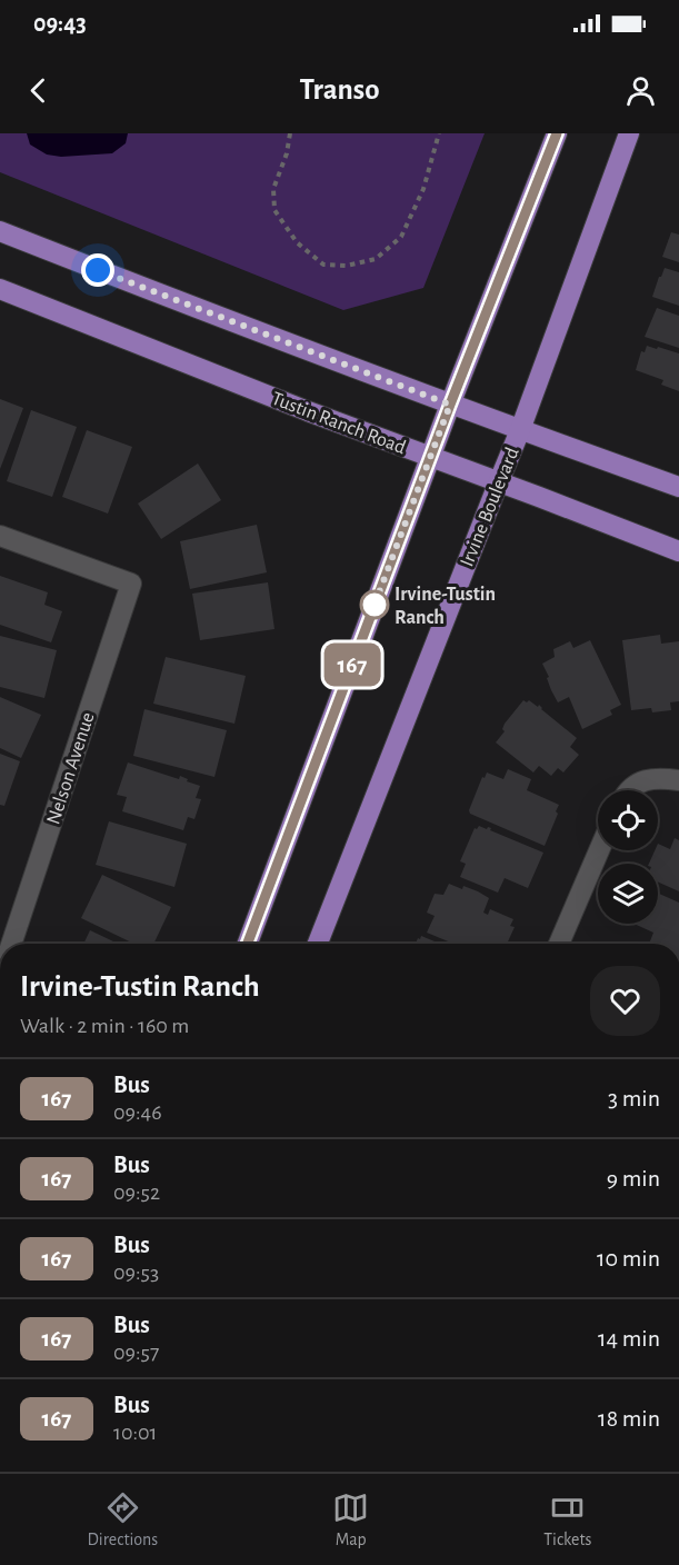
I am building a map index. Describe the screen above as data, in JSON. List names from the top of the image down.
{
  "streets": {
    "main road": ["Tustin Ranch Road", "Irvine Boulevard"],
    "street": ["Nelson Avenue"]
  },
  "crossings": [
    ["Tustin Ranch Road", "Irvine Boulevard"]
  ],
  "places": ["Irvine-Tustin Ranch"],
  "lines": ["bus line 167"],
  "page": {
    "status": "09:43",
    "header": "Transo",
    "on_map": "167",
    "heading": ["Irvine-Tustin Ranch", "Walk · 2 min · 160 m"],
    "list": [
      {
        "mark": "167",
        "name": "Bus",
        "note": "09:46",
        "value": "3 min"
      },
      {
        "mark": "167",
        "name": "Bus",
        "note": "09:52",
        "value": "9 min"
      },
      {
        "mark": "167",
        "name": "Bus",
        "note": "09:53",
        "value": "10 min"
      },
      {
        "mark": "167",
        "name": "Bus",
        "note": "09:57",
        "value": "14 min"
      },
      {
        "mark": "167",
        "name": "Bus",
        "note": "10:01",
        "value": "18 min"
      }
    ],
    "tabs": ["Directions", "Map", "Tickets"]
  }
}
